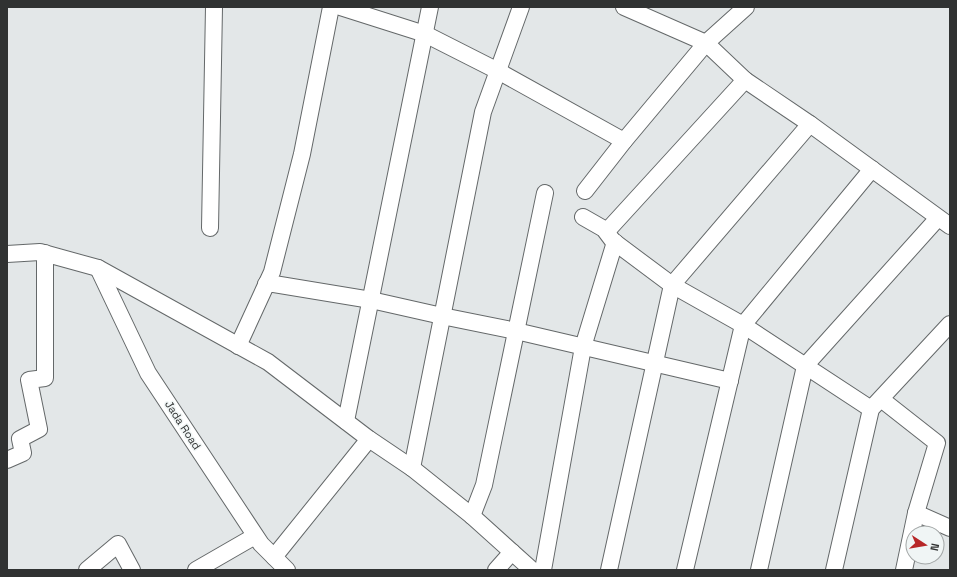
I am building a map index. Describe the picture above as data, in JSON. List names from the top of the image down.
{
  "streets": {
    "street": ["Jada Road"]
  },
  "north": "right"
}
